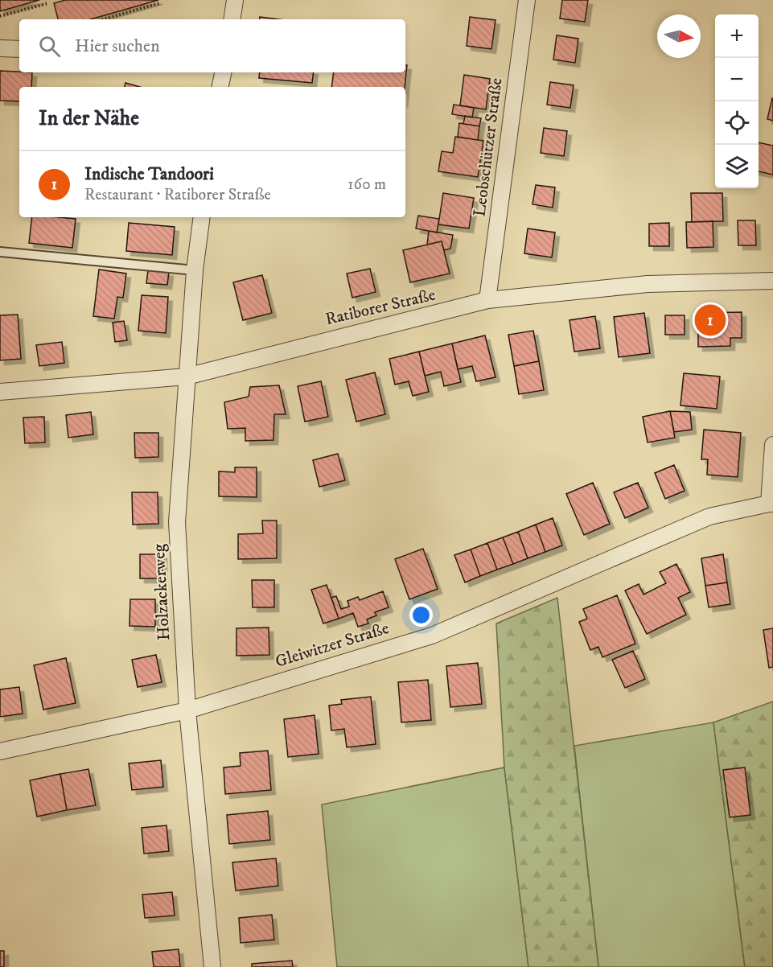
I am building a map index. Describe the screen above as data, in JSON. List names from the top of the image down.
{
  "streets": {
    "street": [
      "Leobschützer Straße",
      "Ratiborer Straße",
      "Holzackerweg",
      "Gleiwitzer Straße"
    ]
  },
  "crossings": [
    ["Leobschützer Straße", "Ratiborer Straße"],
    ["Ratiborer Straße", "Holzackerweg"],
    ["Holzackerweg", "Gleiwitzer Straße"]
  ],
  "north": "right",
  "page": {
    "map_buttons": ["+", "−"],
    "search": "Hier suchen",
    "heading": "In der Nähe",
    "list": [
      {
        "mark": "1",
        "name": "Indische Tandoori",
        "note": "Restaurant · Ratiborer Straße",
        "value": "160 m"
      }
    ],
    "pins": "1"
  }
}
